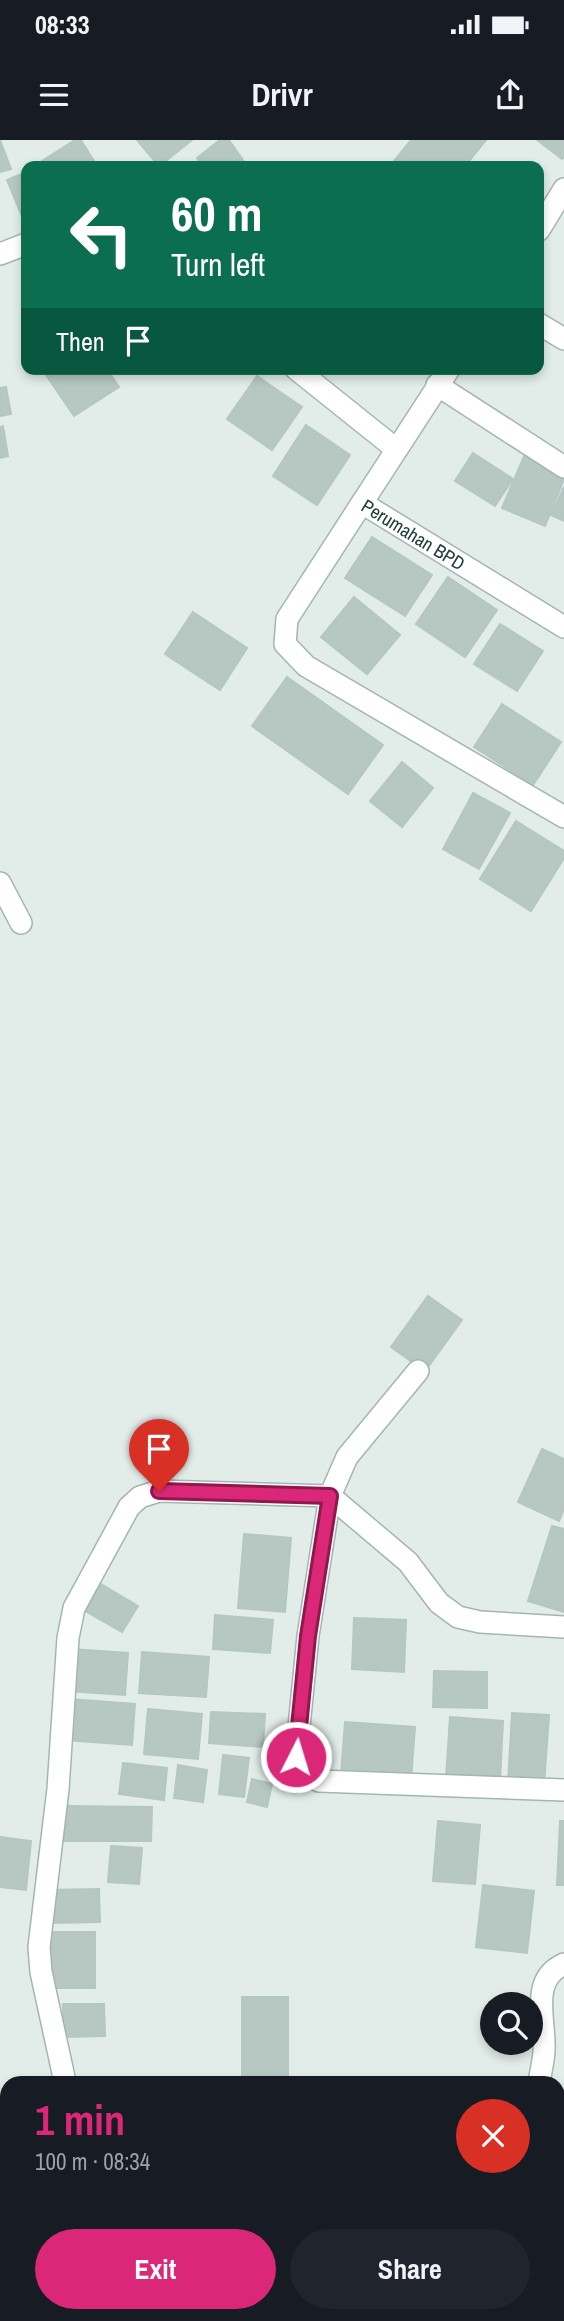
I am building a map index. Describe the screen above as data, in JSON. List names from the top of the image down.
{
  "streets": {
    "street": ["Perumahan BPD"]
  },
  "page": {
    "status": "08:33",
    "header": "Drivr",
    "turn": ["60 m", "Turn left"],
    "then": "Then",
    "heading": ["1 min", "100 m · 08:34"],
    "buttons": ["Exit", "Share"]
  }
}
